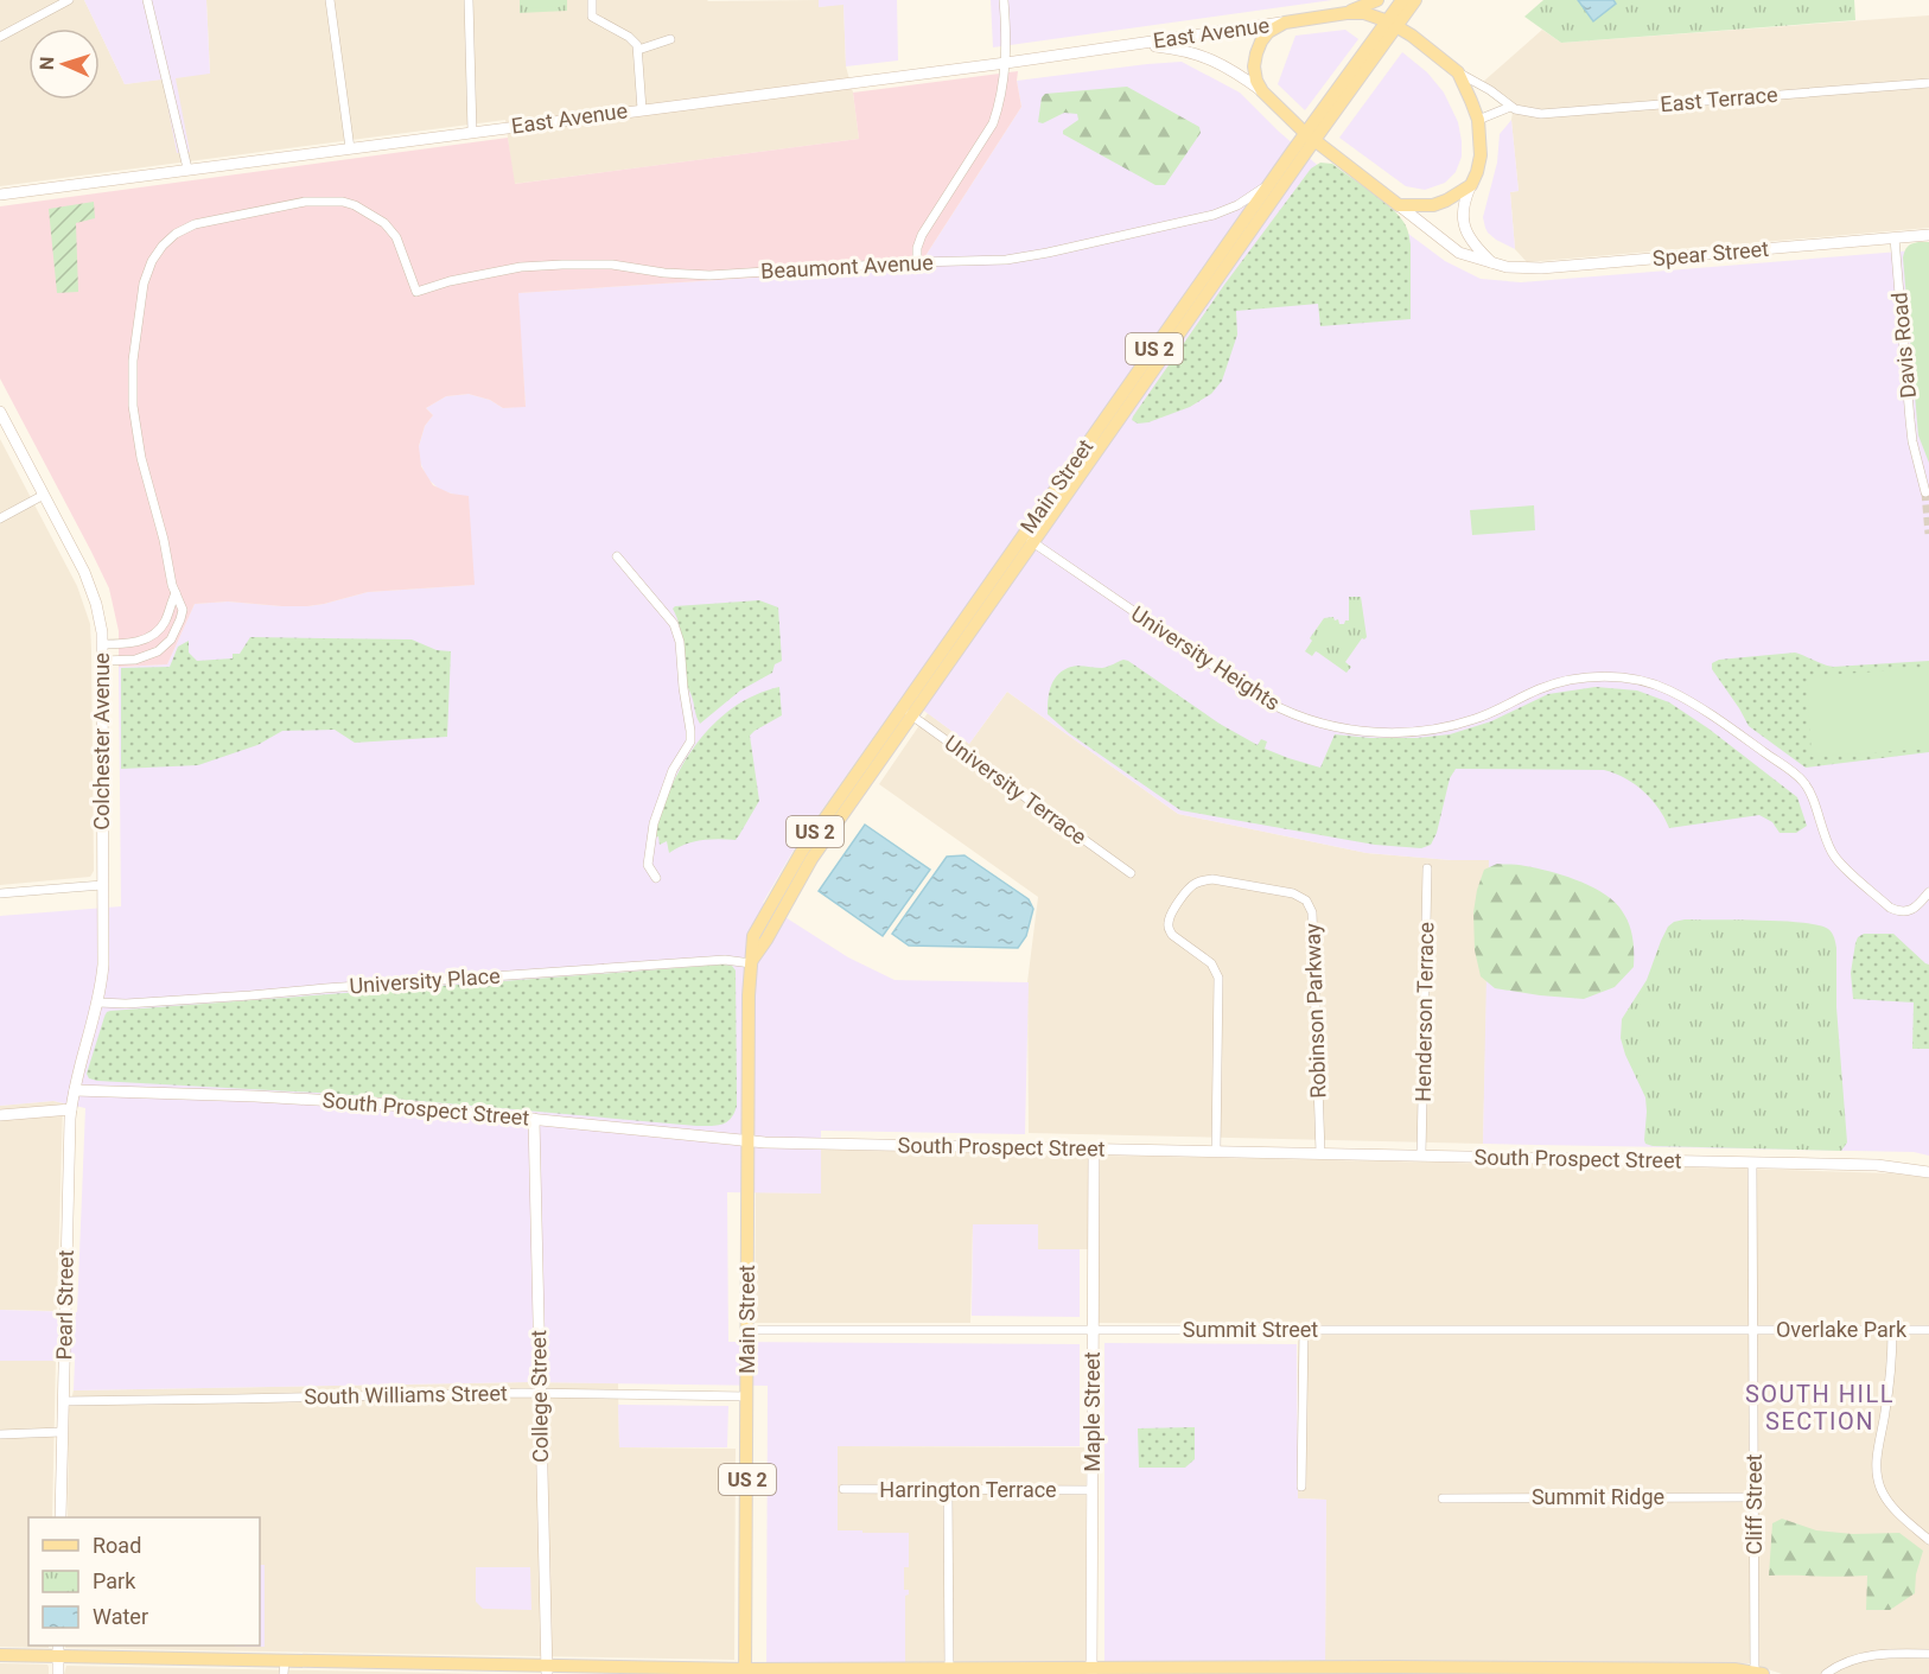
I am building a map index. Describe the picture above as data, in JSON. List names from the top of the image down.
{
  "streets": {
    "main road": [
      "East Avenue",
      "Spear Street",
      "US 2",
      "Main Street",
      "Colchester Avenue",
      "South Prospect Street",
      "Pearl Street",
      "College Street",
      "Maple Street"
    ],
    "street": [
      "East Terrace",
      "Beaumont Avenue",
      "Davis Road",
      "University Heights",
      "University Terrace",
      "University Place",
      "Robinson Parkway",
      "Henderson Terrace",
      "Summit Street",
      "Overlake Park",
      "South Williams Street",
      "Harrington Terrace",
      "Summit Ridge",
      "Cliff Street"
    ]
  },
  "crossings": [
    ["East Avenue", "East Terrace"],
    ["East Avenue", "Spear Street"],
    ["East Avenue", "US 2"],
    ["East Avenue", "Main Street"],
    ["East Terrace", "Spear Street"],
    ["East Terrace", "US 2"],
    ["East Terrace", "Main Street"],
    ["Spear Street", "Davis Road"],
    ["Spear Street", "US 2"],
    ["Spear Street", "Main Street"],
    ["Beaumont Avenue", "Main Street"],
    ["US 2", "Main Street"],
    ["Main Street", "University Heights"],
    ["Main Street", "University Terrace"],
    ["Main Street", "University Place"],
    ["Main Street", "South Prospect Street"],
    ["Main Street", "Summit Street"],
    ["Main Street", "South Williams Street"],
    ["Colchester Avenue", "University Place"],
    ["Colchester Avenue", "South Prospect Street"],
    ["Colchester Avenue", "Pearl Street"],
    ["Robinson Parkway", "South Prospect Street"],
    ["Henderson Terrace", "South Prospect Street"],
    ["South Prospect Street", "Pearl Street"],
    ["South Prospect Street", "College Street"],
    ["South Prospect Street", "Maple Street"],
    ["South Prospect Street", "Cliff Street"],
    ["Pearl Street", "South Williams Street"],
    ["Summit Street", "Overlake Park"],
    ["Summit Street", "Maple Street"],
    ["Summit Street", "Cliff Street"],
    ["Overlake Park", "Cliff Street"],
    ["South Williams Street", "College Street"],
    ["Maple Street", "Harrington Terrace"],
    ["Summit Ridge", "Cliff Street"]
  ],
  "districts": ["SOUTH HILL SECTION"],
  "legend": ["Road", "Park", "Water"],
  "north": "left"
}
